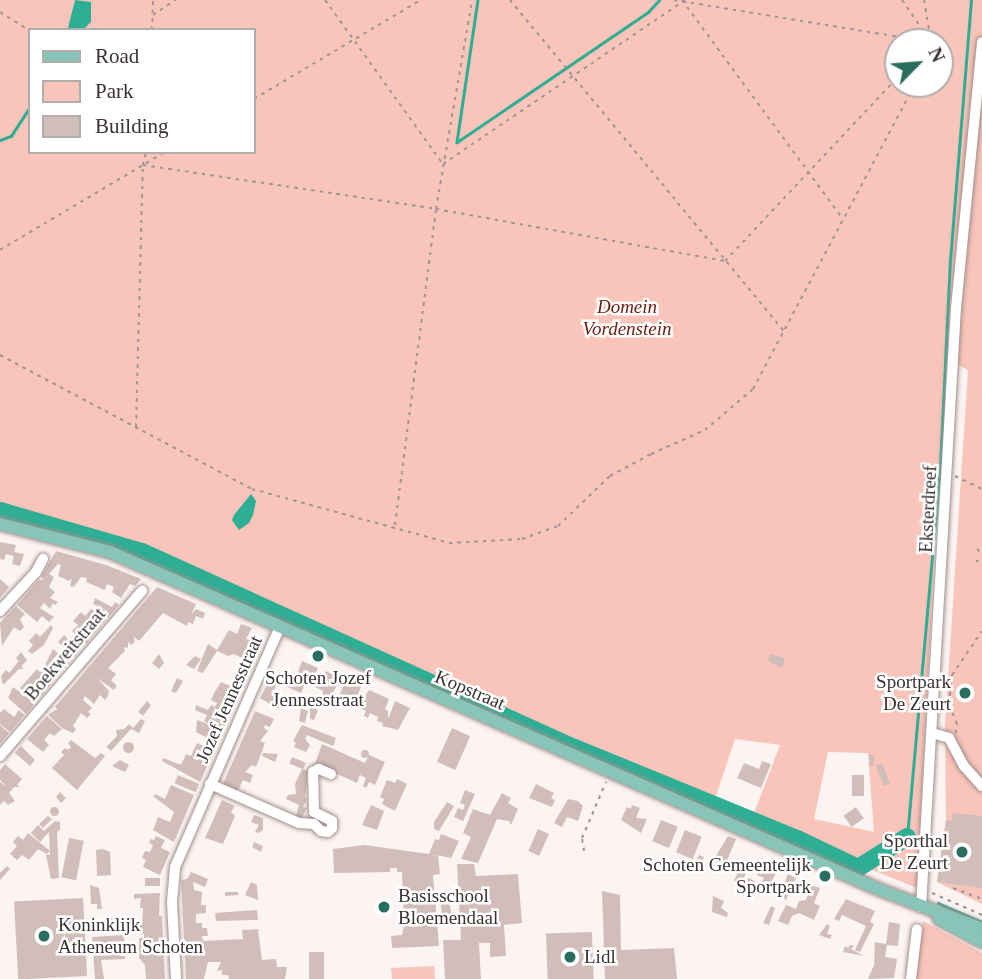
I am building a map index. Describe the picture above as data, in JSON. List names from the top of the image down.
{
  "streets": {
    "main road": ["Kopstraat"],
    "street": ["Eksterdreef", "Boekweitstraat", "Jozef Jennesstraat"]
  },
  "crossings": [
    ["Eksterdreef", "Kopstraat"],
    ["Kopstraat", "Jozef Jennesstraat"]
  ],
  "parks": ["Domein Vordenstein"],
  "places": [
    "Schoten Jozef Jennesstraat",
    "Sportpark De Zeurt",
    "Sporthal De Zeurt",
    "Schoten Gemeentelijk Sportpark",
    "Basisschool Bloemendaal",
    "Koninklijk Atheneum Schoten",
    "Lidl"
  ],
  "legend": ["Road", "Park", "Building"],
  "north": "top right"
}
